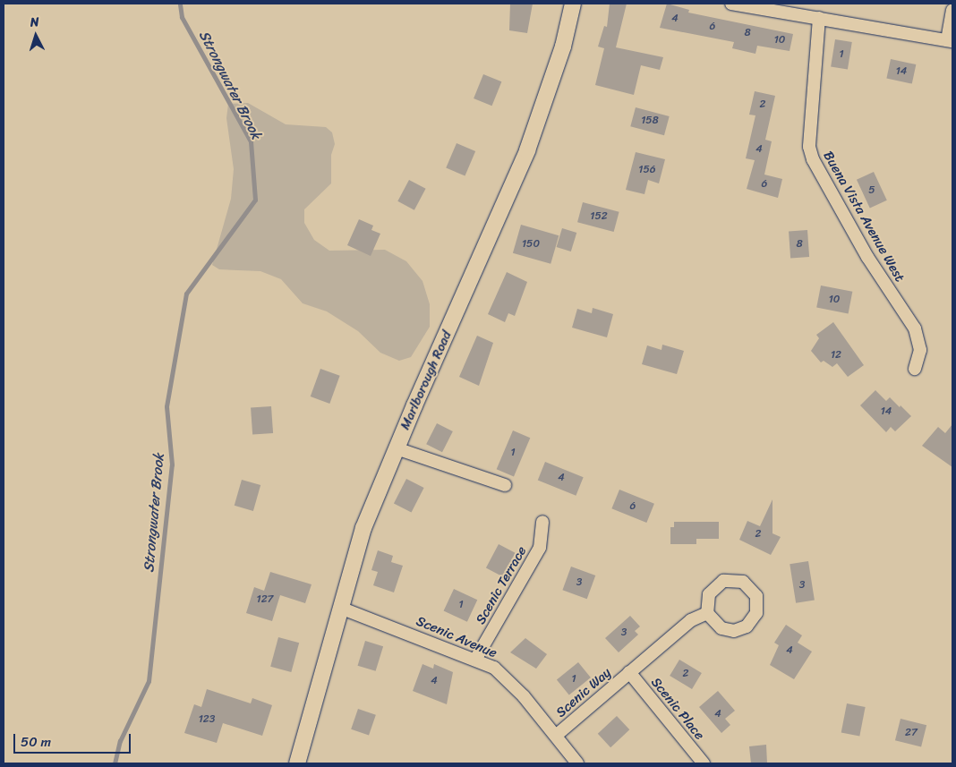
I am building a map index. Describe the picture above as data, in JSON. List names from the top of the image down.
{
  "streets": {
    "street": [
      "Buena Vista Avenue West",
      "Marlborough Road",
      "Scenic Terrace",
      "Scenic Avenue",
      "Scenic Way",
      "Scenic Place"
    ]
  },
  "crossings": [
    ["Marlborough Road", "Scenic Avenue"],
    ["Scenic Terrace", "Scenic Avenue"],
    ["Scenic Avenue", "Scenic Way"],
    ["Scenic Way", "Scenic Place"]
  ],
  "water": ["Strongwater Brook"],
  "house_numbers": [
    "4",
    "6",
    "8",
    "10",
    "1",
    "14",
    "2",
    "158",
    "4",
    "156",
    "6",
    "5",
    "152",
    "150",
    "8",
    "10",
    "12",
    "14",
    "1",
    "4",
    "6",
    "2",
    "3",
    "3",
    "127",
    "1",
    "3",
    "4",
    "2",
    "1",
    "4",
    "4",
    "123",
    "27"
  ],
  "scale_bar": "50 m",
  "north": "top"
}
